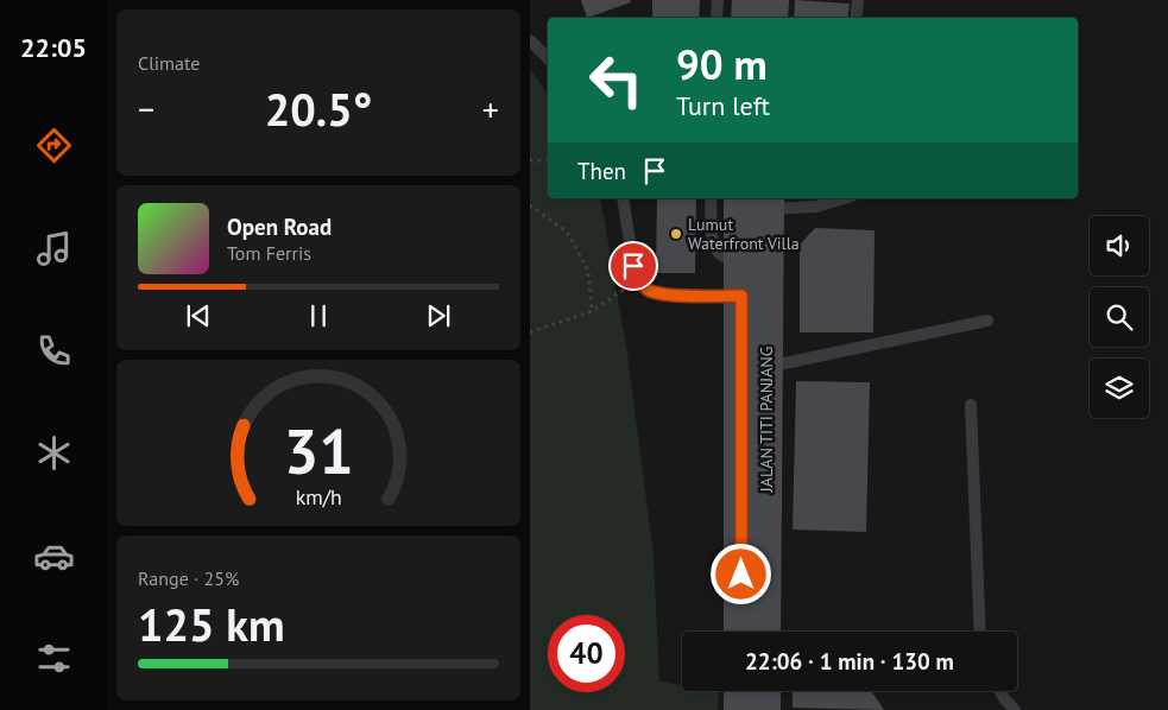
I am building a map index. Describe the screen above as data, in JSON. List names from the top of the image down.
{
  "streets": {
    "street": ["JALAN TITI PANJANG"]
  },
  "places": ["Lumut Waterfront Villa"],
  "page": {
    "tabs": "22:05",
    "tile": [
      "Climate",
      ["Range · 25%", "125 km"]
    ],
    "turn": ["90 m", "Turn left"],
    "heat": ["−", "20.5°", "+"],
    "then": "Then",
    "song": ["Open Road", "Tom Ferris"],
    "limit": "40",
    "trip": "22:06 · 1 min · 130 m",
    "gauge": ["31", "km/h"]
  }
}
